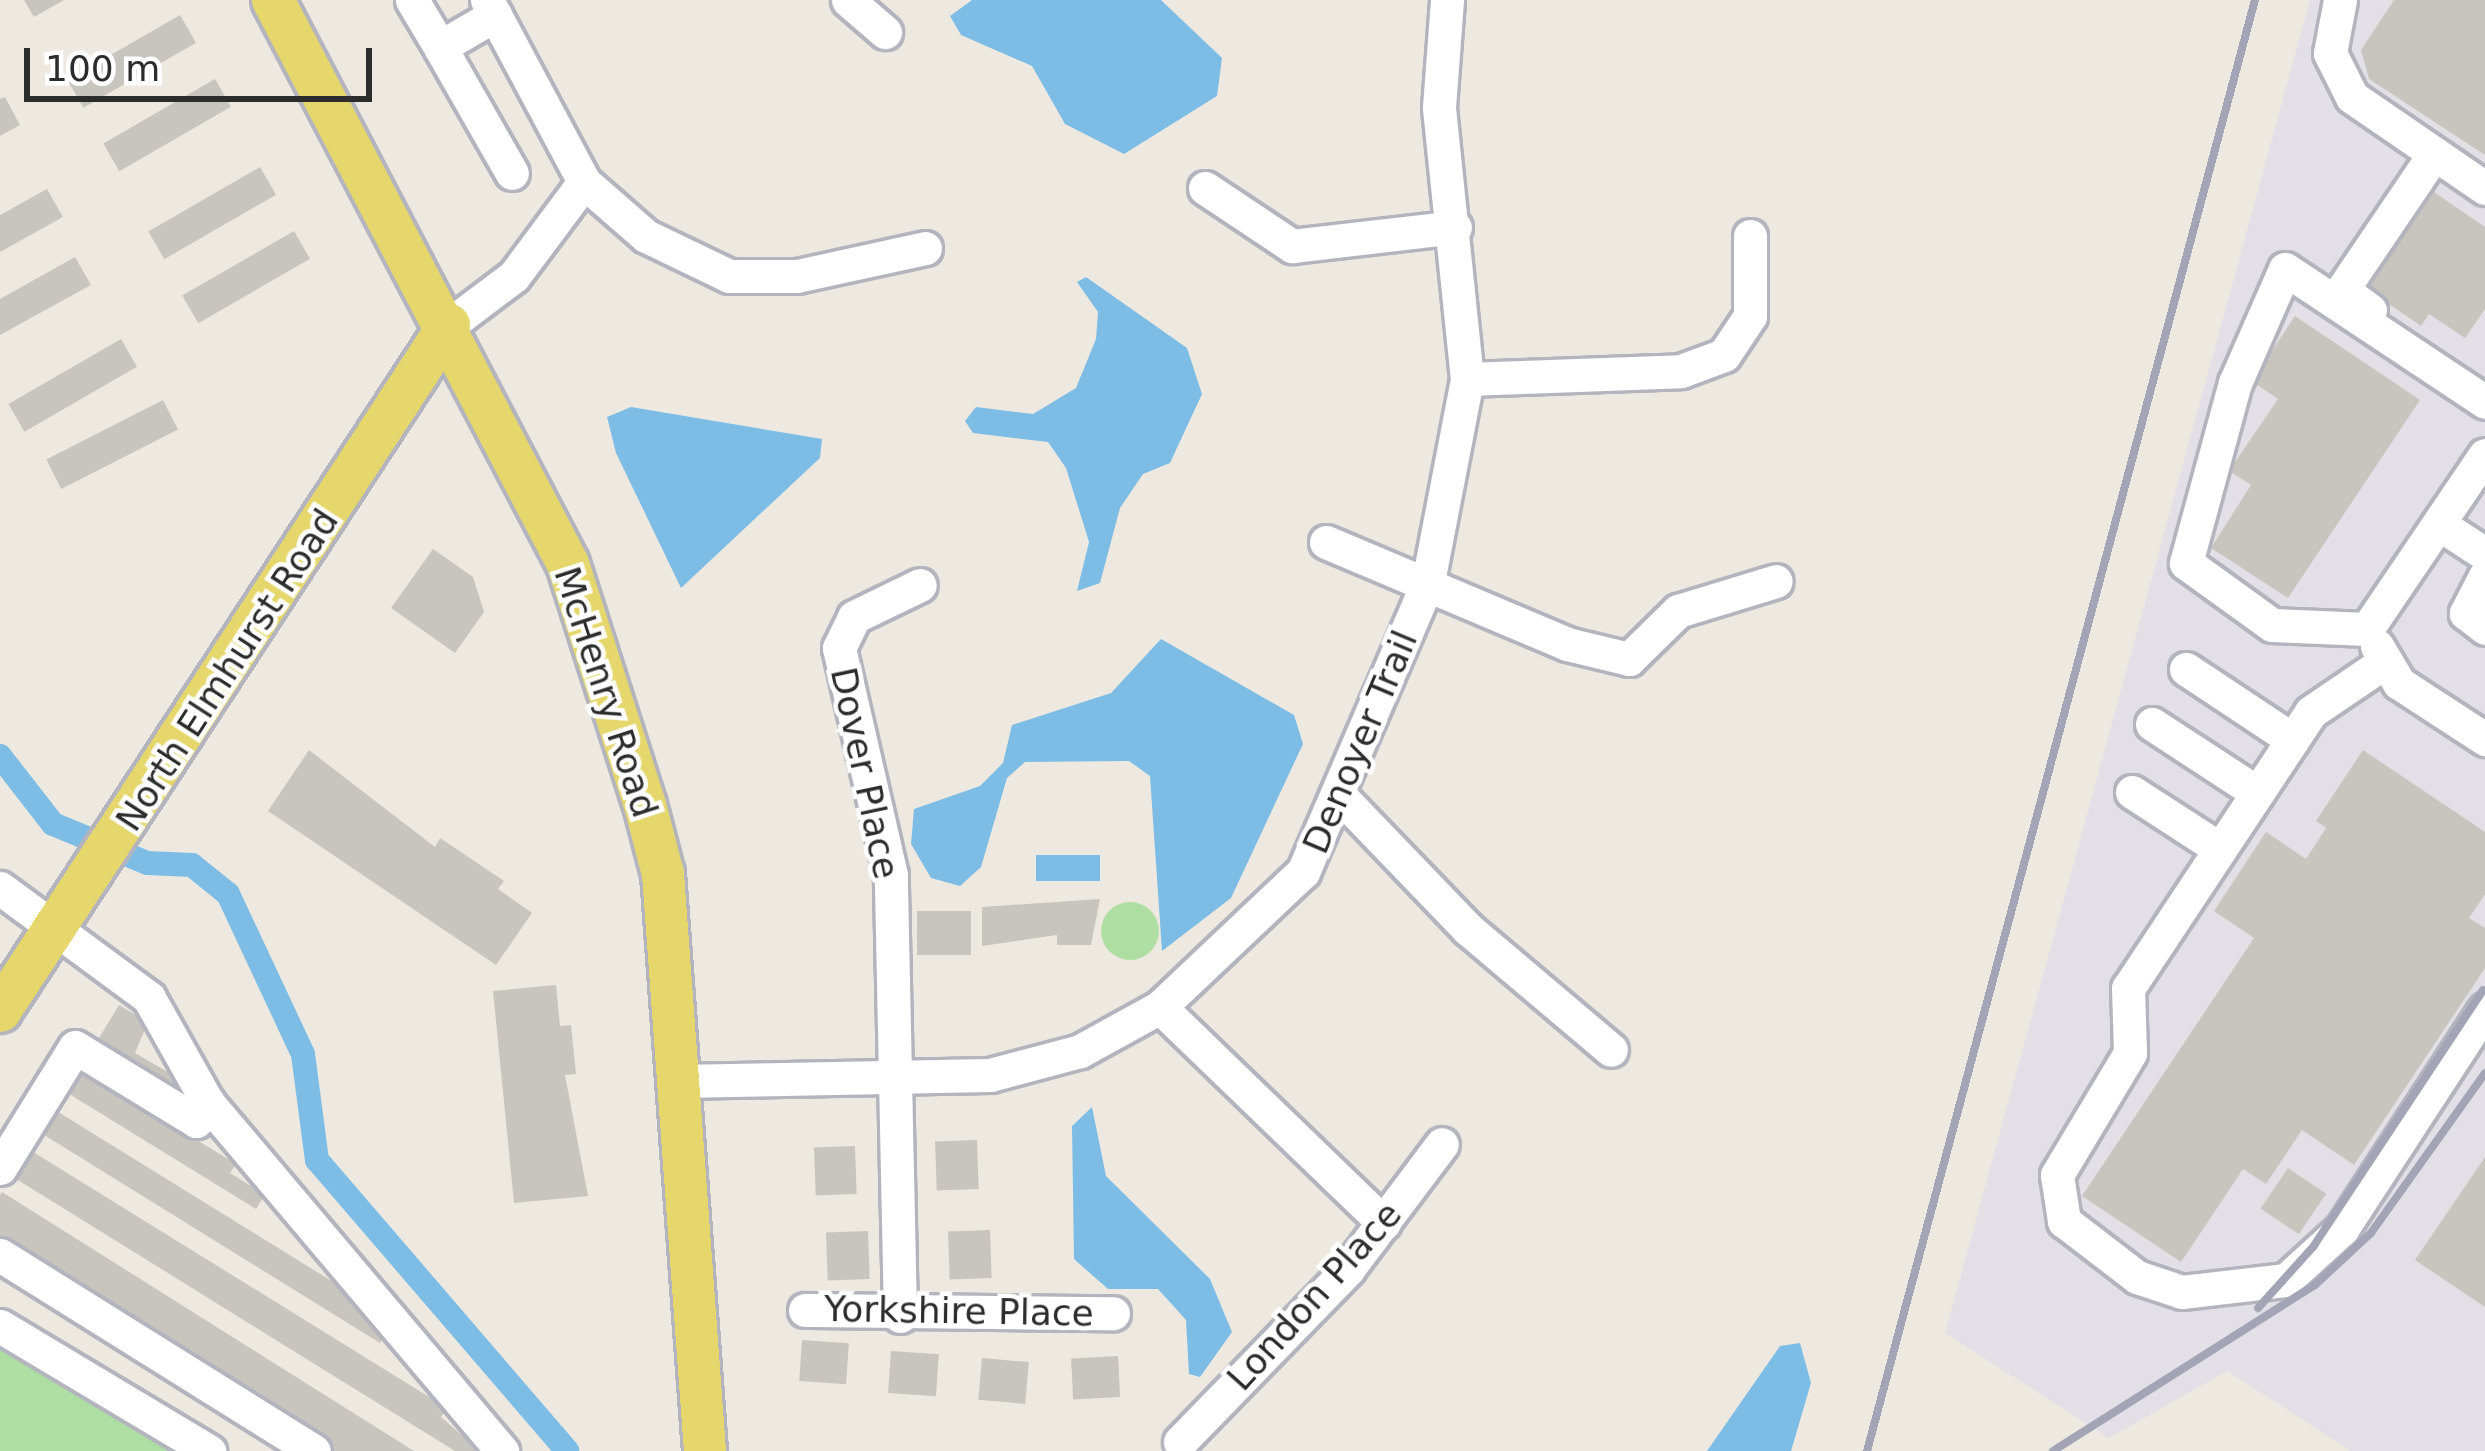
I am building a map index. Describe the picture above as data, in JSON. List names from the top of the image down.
{
  "streets": {
    "main road": ["North Elmhurst Road", "McHenry Road"],
    "street": [
      "Denoyer Trail",
      "Dover Place",
      "London Place",
      "Yorkshire Place"
    ]
  },
  "crossings": [
    ["North Elmhurst Road", "McHenry Road"],
    ["McHenry Road", "Denoyer Trail"],
    ["Denoyer Trail", "Dover Place"],
    ["Dover Place", "Yorkshire Place"]
  ],
  "scale_bar": "100 m"
}
